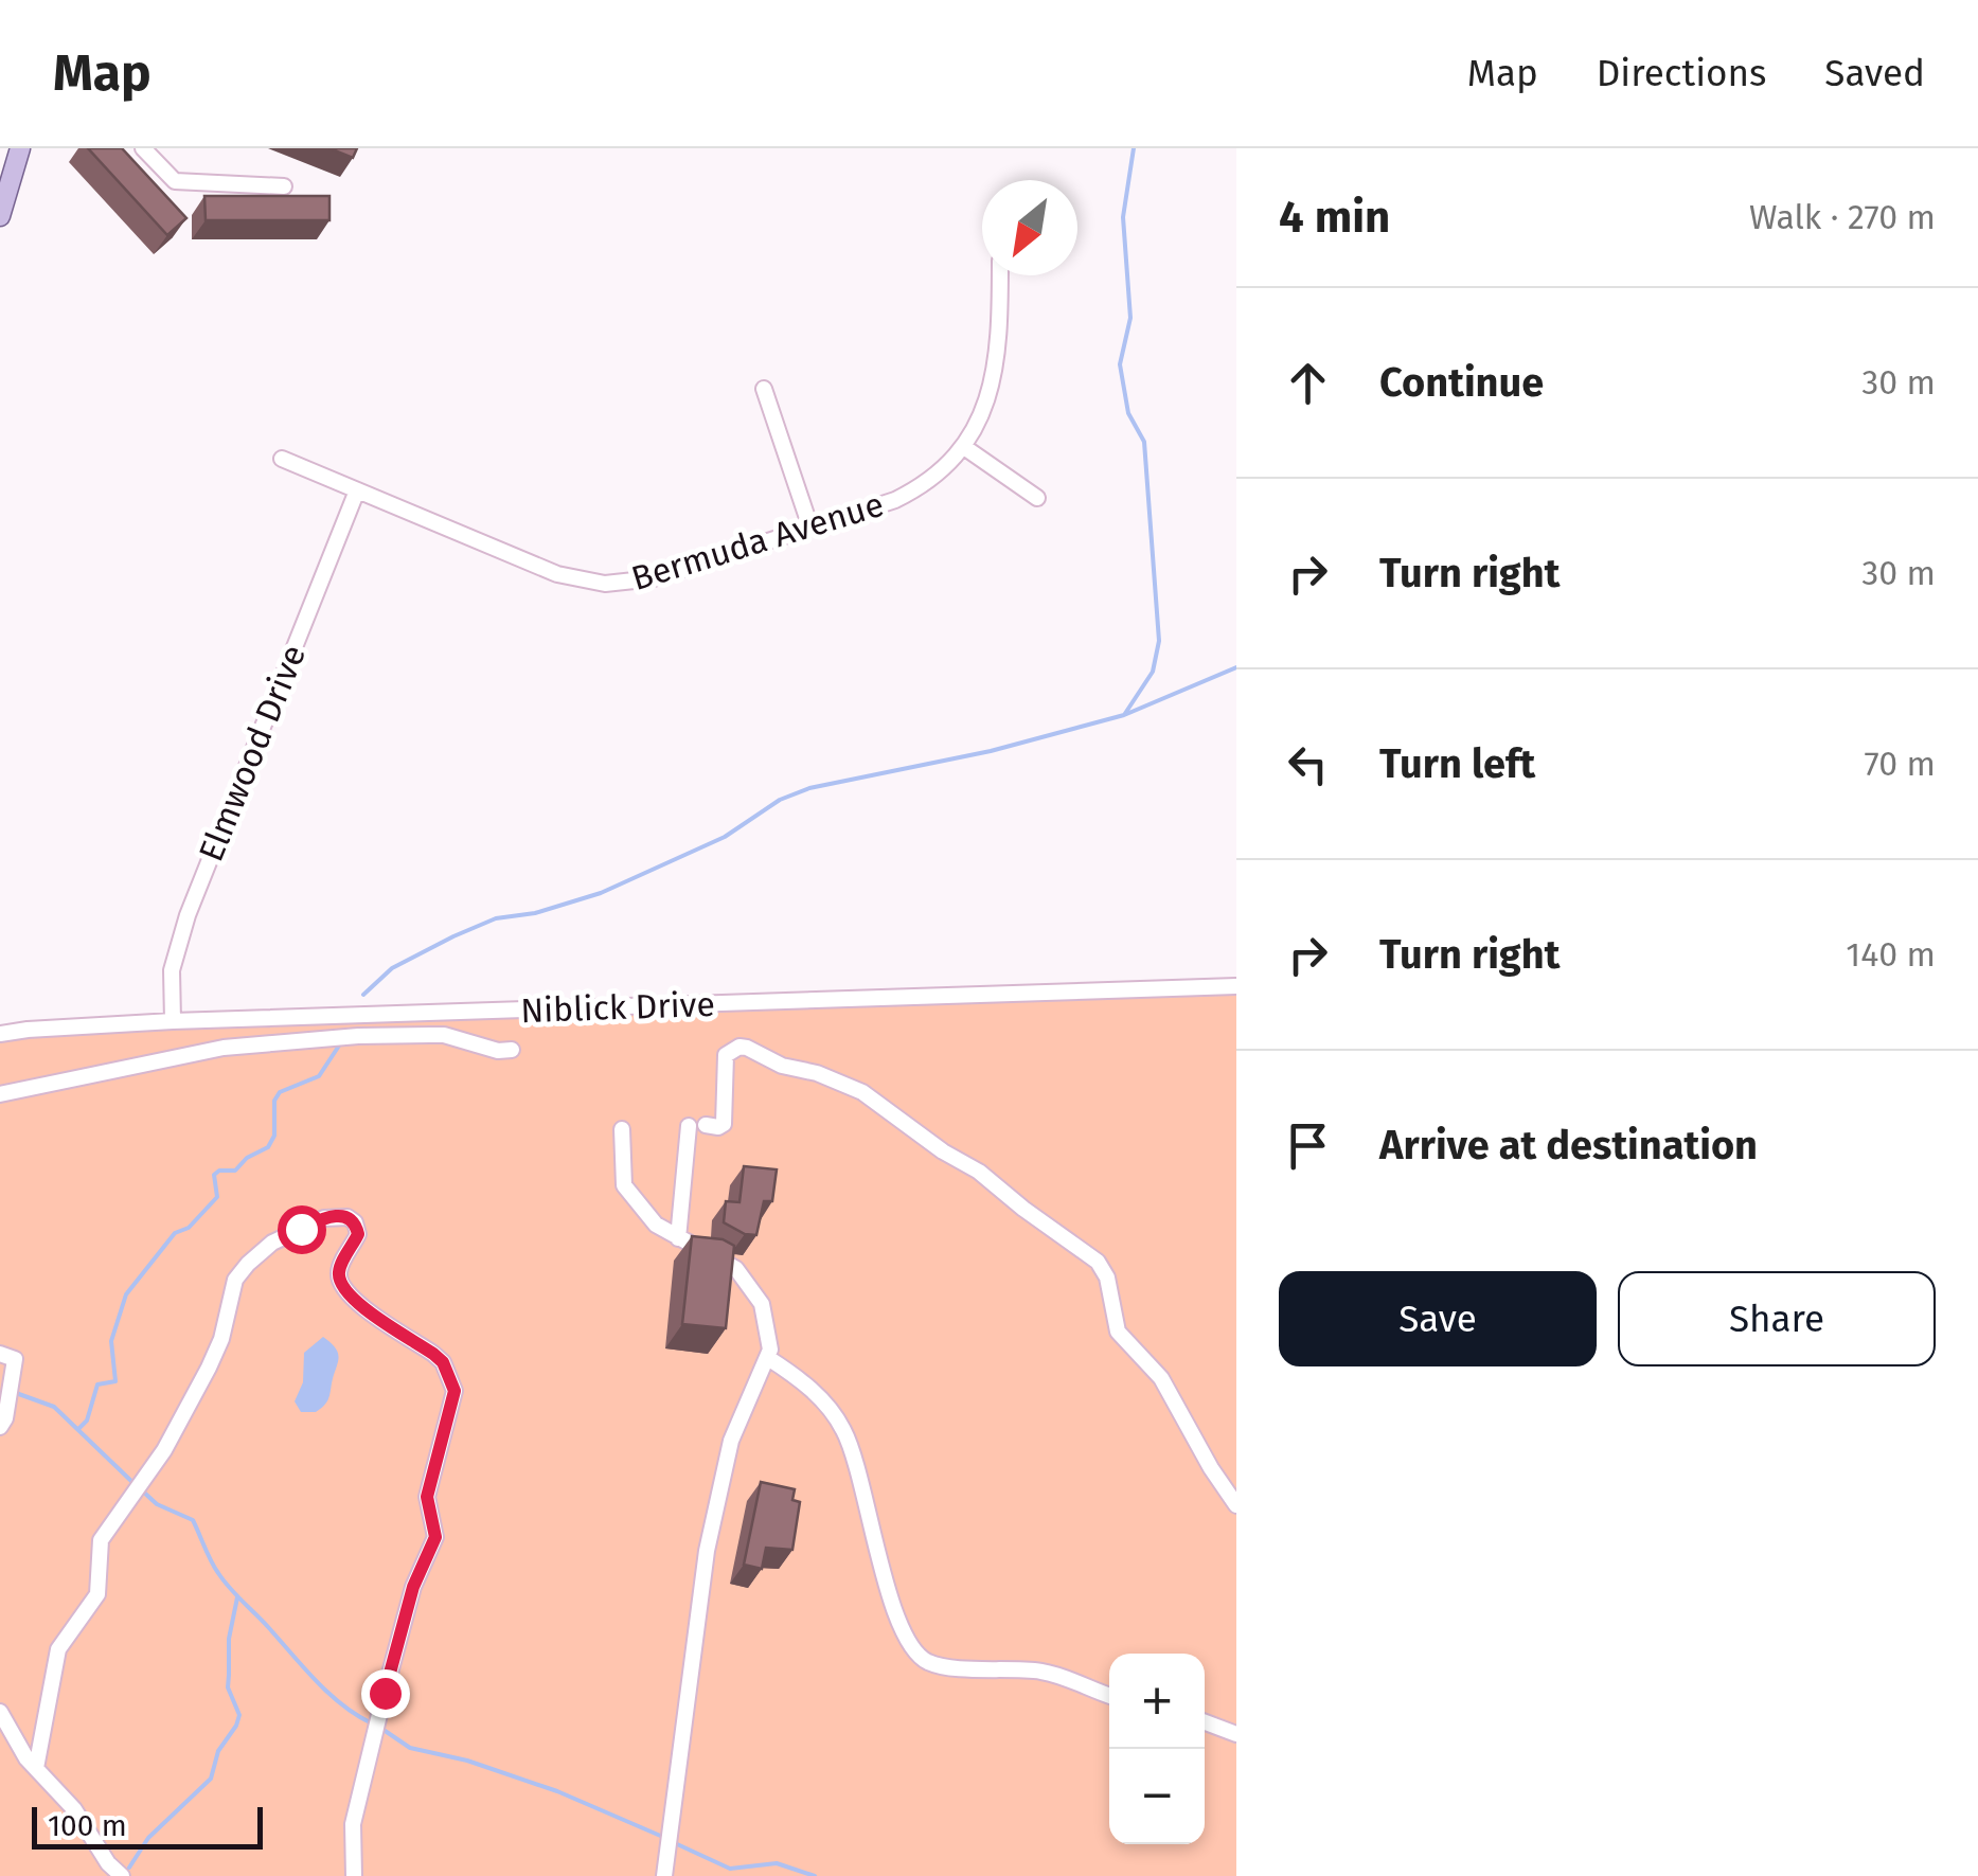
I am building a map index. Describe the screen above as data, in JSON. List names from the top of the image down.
{
  "streets": {
    "street": ["Bermuda Avenue", "Elmwood Drive", "Niblick Drive"]
  },
  "crossings": [
    ["Bermuda Avenue", "Elmwood Drive"],
    ["Elmwood Drive", "Niblick Drive"]
  ],
  "scale_bar": "100 m",
  "north": "bottom left",
  "page": {
    "header": "Map",
    "nav": ["Map", "Directions", "Saved"],
    "heading": ["4 min", "Walk · 270 m"],
    "list": [
      ["Continue", "30 m"],
      ["Turn right", "30 m"],
      ["Turn left", "70 m"],
      ["Turn right", "140 m"],
      "Arrive at destination"
    ],
    "buttons": ["Save", "Share"],
    "map_buttons": ["+", "−"],
    "scale": "100 m"
  }
}
